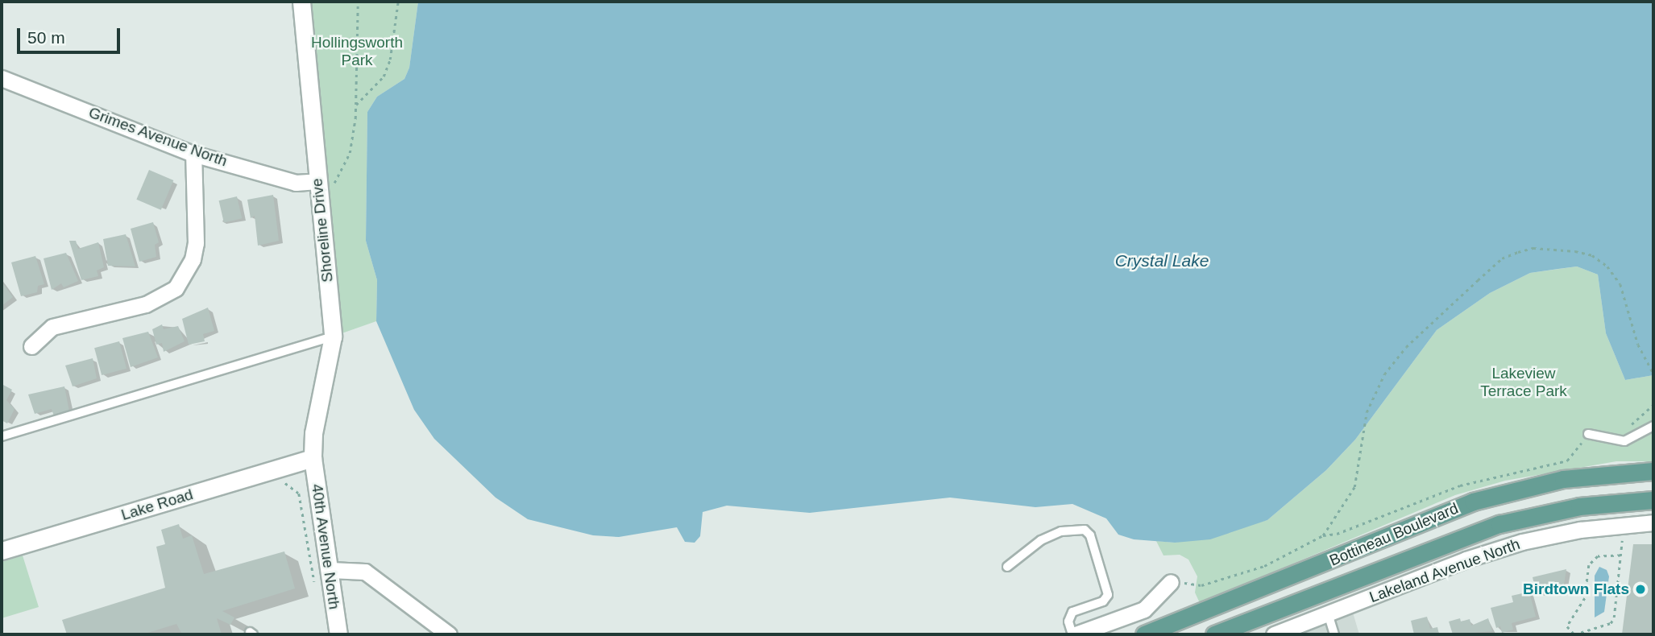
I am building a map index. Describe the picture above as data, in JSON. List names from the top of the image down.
{
  "streets": {
    "main road": ["Bottineau Boulevard"],
    "street": [
      "Grimes Avenue North",
      "Shoreline Drive",
      "Lake Road",
      "40th Avenue North",
      "Lakeland Avenue North"
    ]
  },
  "crossings": [
    ["Grimes Avenue North", "Shoreline Drive"],
    ["Shoreline Drive", "Lake Road"],
    ["Shoreline Drive", "40th Avenue North"],
    ["Lake Road", "40th Avenue North"]
  ],
  "water": ["Crystal Lake"],
  "parks": ["Hollingsworth Park", "Lakeview Terrace Park"],
  "places": ["Birdtown Flats"],
  "scale_bar": "50 m"
}
